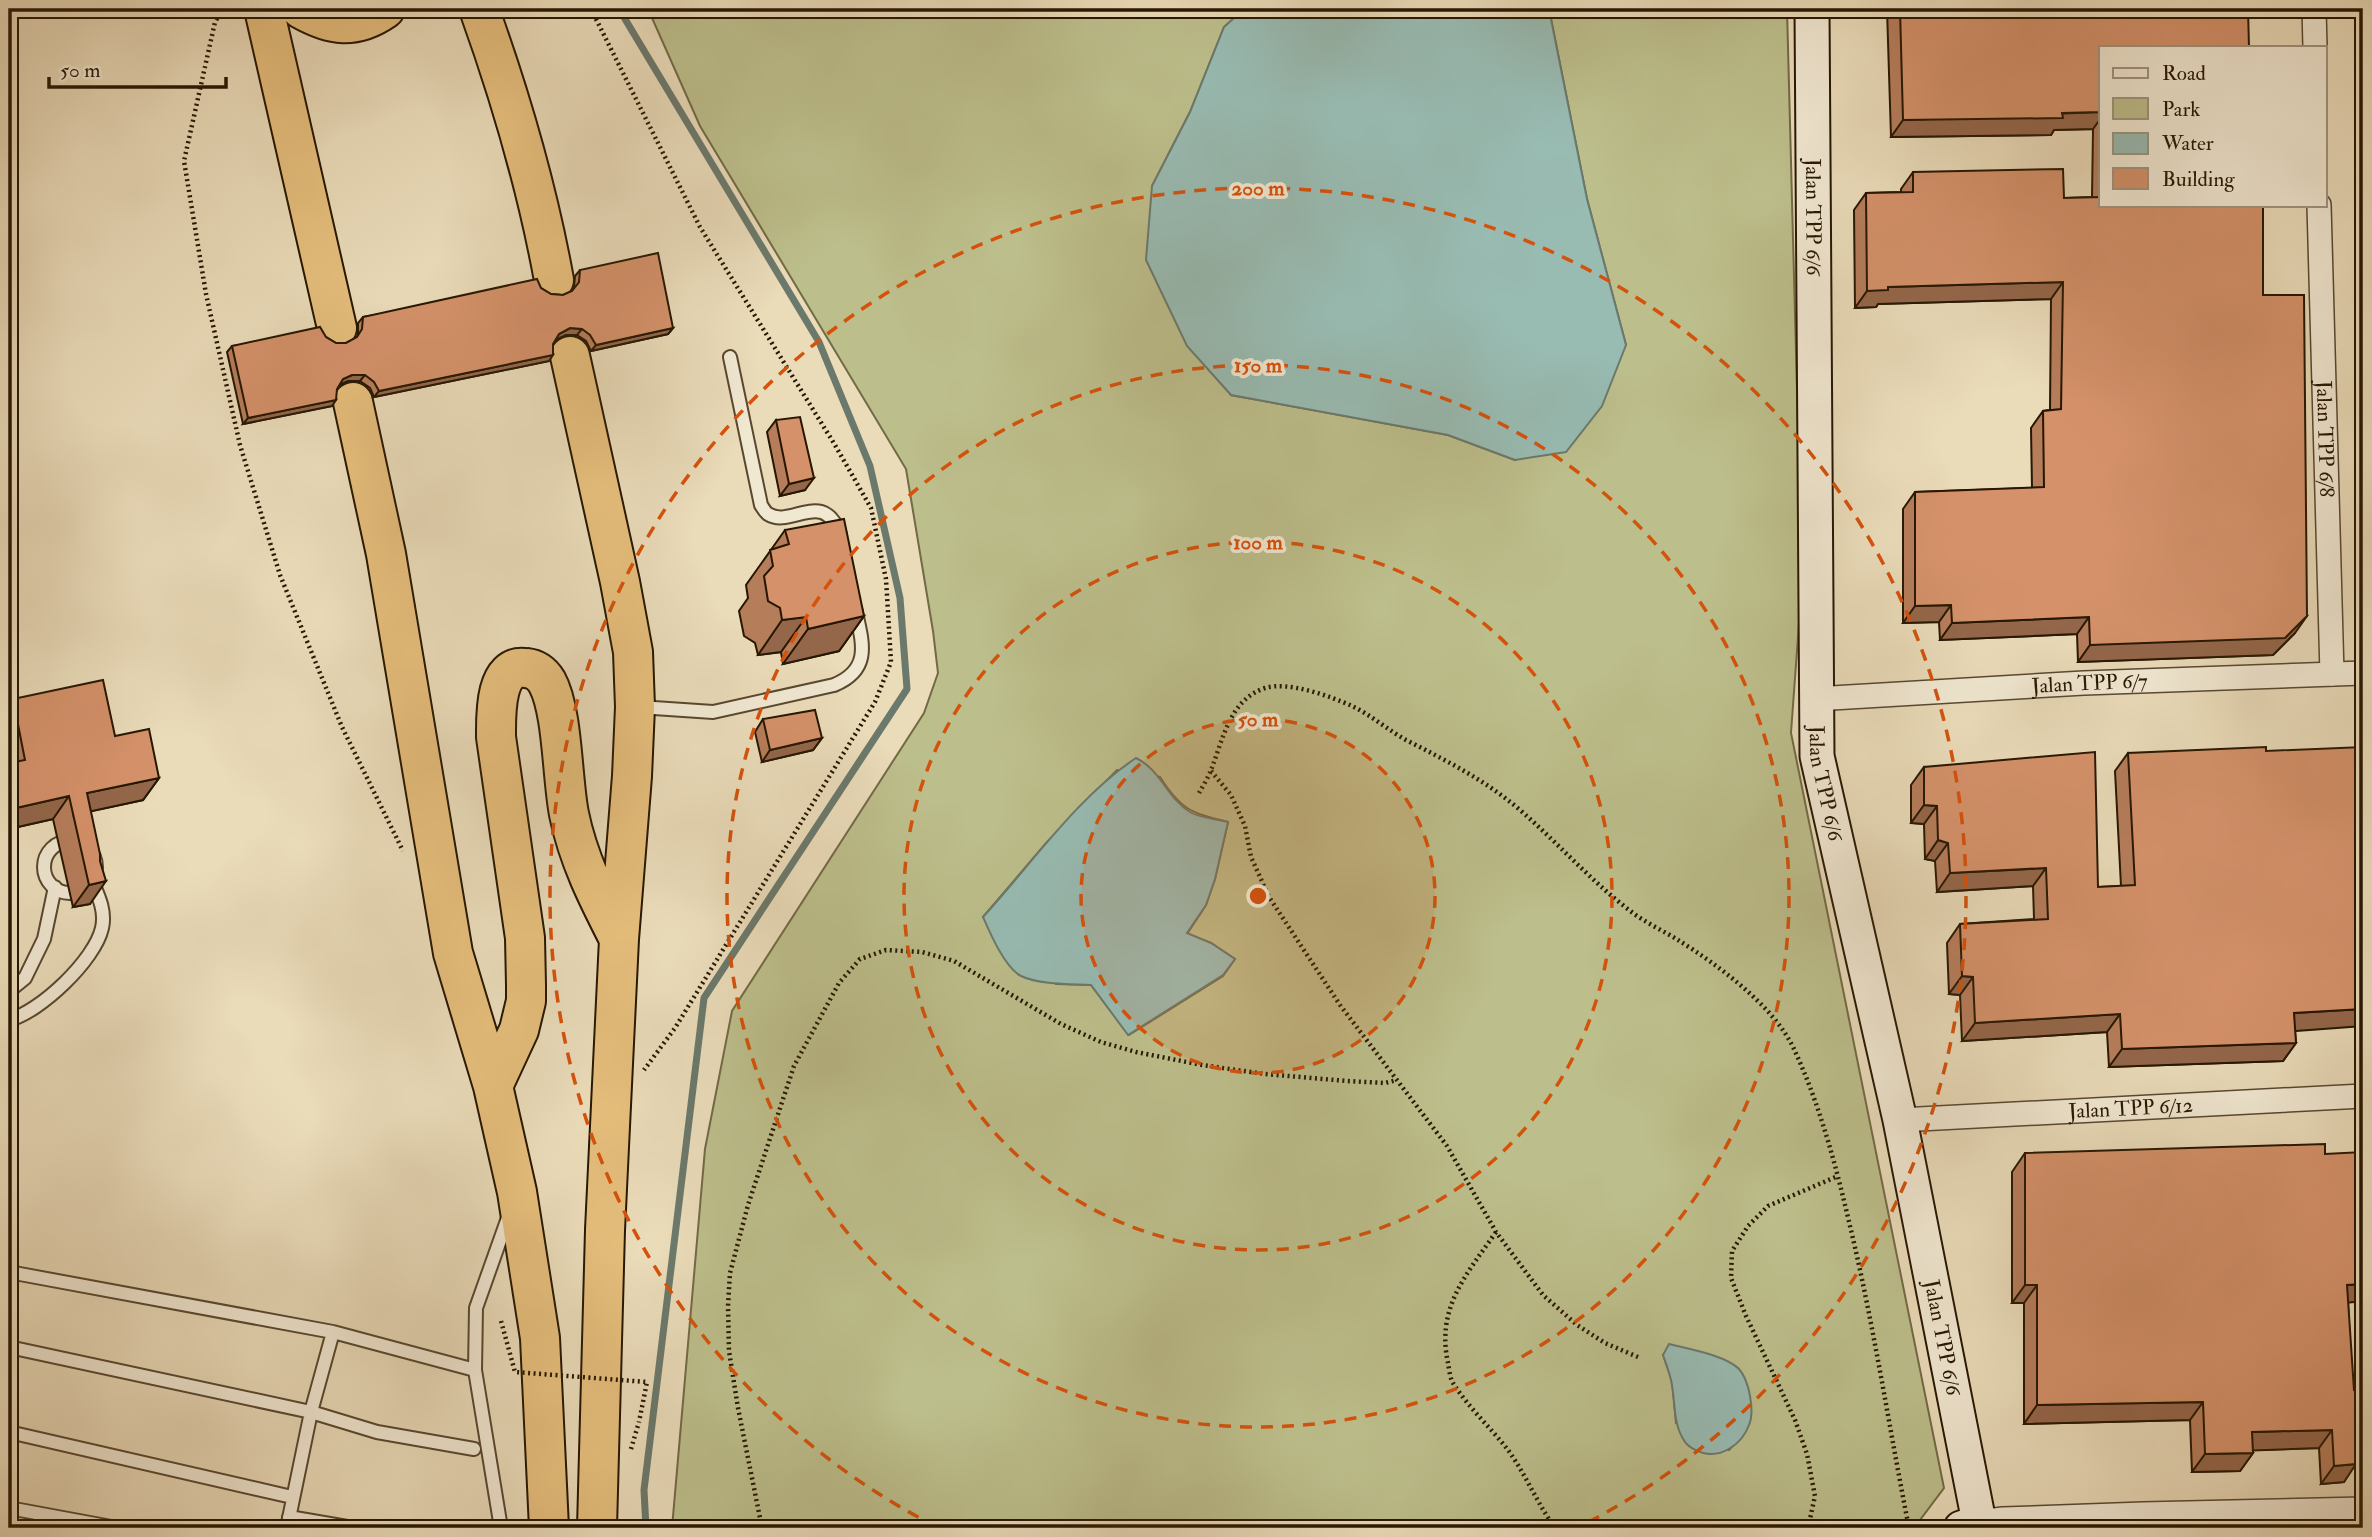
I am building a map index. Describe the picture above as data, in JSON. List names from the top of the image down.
{
  "streets": {
    "street": [
      "Jalan TPP 6/6",
      "Jalan TPP 6/8",
      "Jalan TPP 6/7",
      "Jalan TPP 6/12"
    ]
  },
  "crossings": [
    ["Jalan TPP 6/6", "Jalan TPP 6/7"],
    ["Jalan TPP 6/6", "Jalan TPP 6/12"],
    ["Jalan TPP 6/8", "Jalan TPP 6/7"]
  ],
  "legend": [
    "Road",
    "Park",
    "Water",
    "Building"
  ],
  "scale_bar": "50 m",
  "rings": [
    "200 m",
    "150 m",
    "100 m",
    "50 m"
  ]
}
